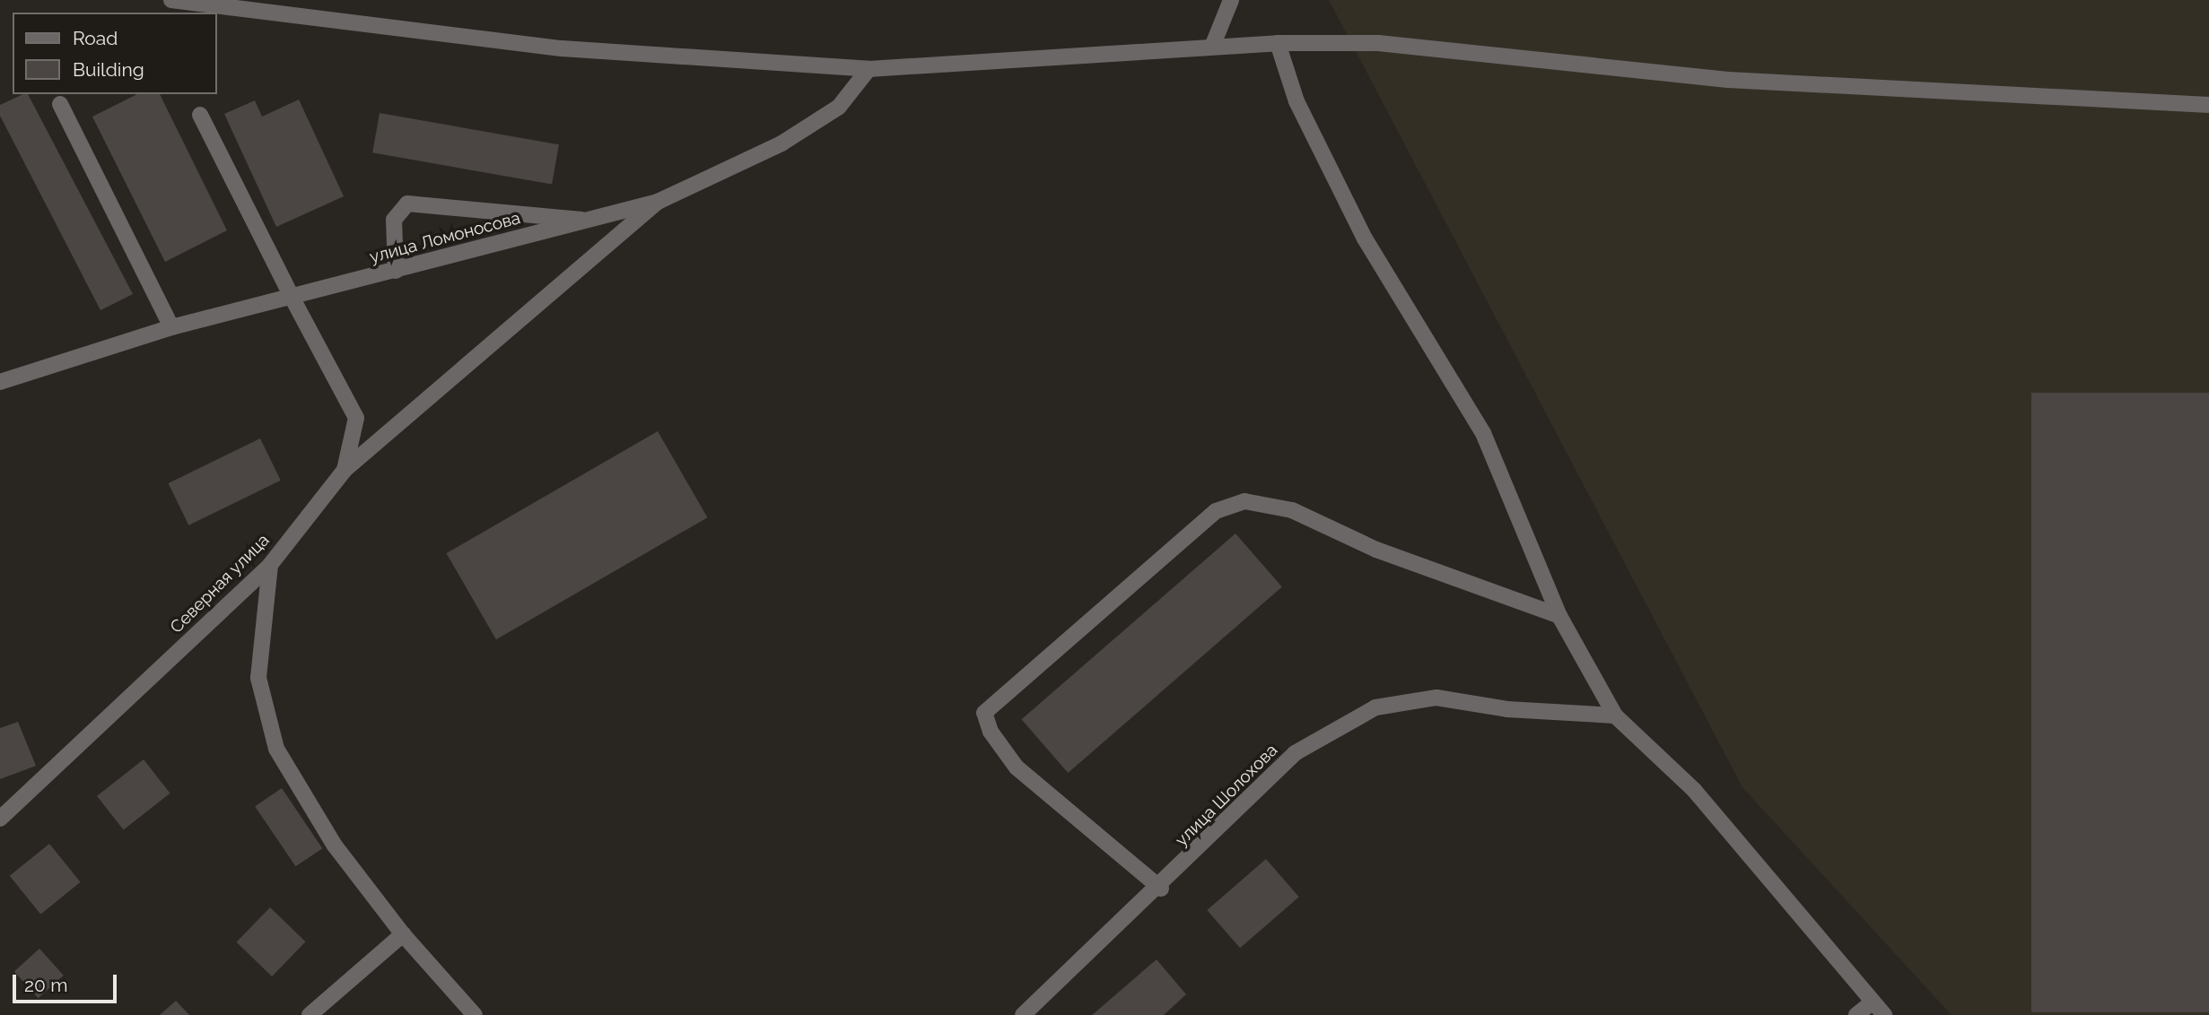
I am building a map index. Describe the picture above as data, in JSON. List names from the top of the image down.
{
  "streets": {
    "street": ["улица Ломоносова", "Северная улица", "улица Шолохова"]
  },
  "crossings": [
    ["улица Ломоносова", "Северная улица"]
  ],
  "legend": ["Road", "Building"],
  "scale_bar": "20 m"
}
